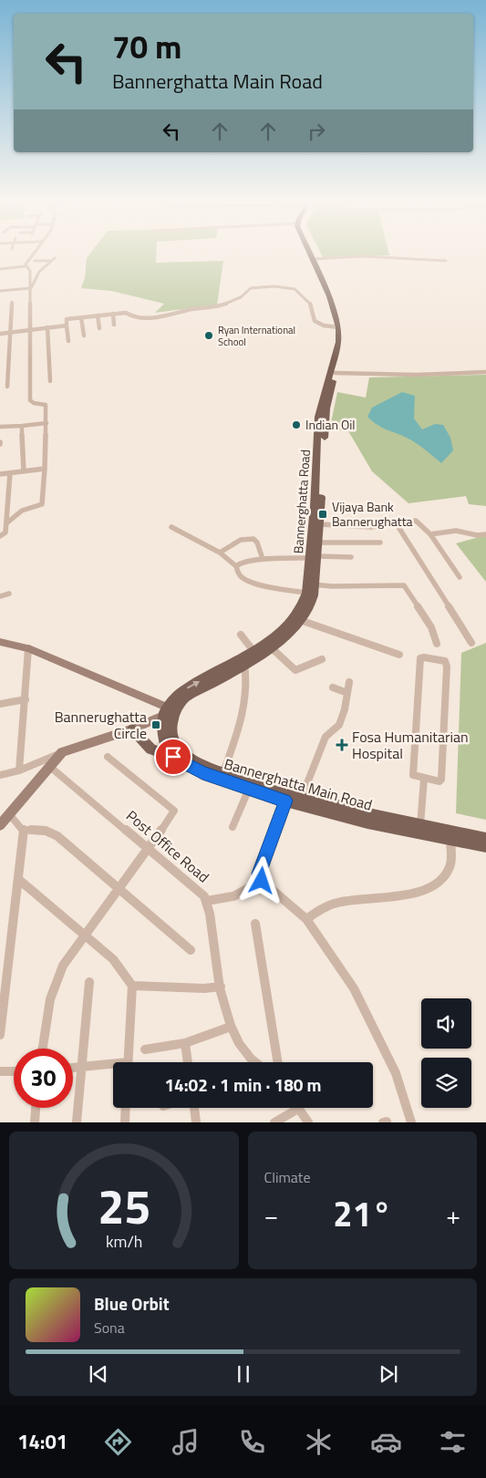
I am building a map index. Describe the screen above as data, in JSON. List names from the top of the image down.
{
  "streets": {
    "main road": ["Bannerghatta Road", "Bannerghatta Main Road"],
    "street": ["Post Office Road"]
  },
  "crossings": [
    ["Bannerghatta Road", "Bannerghatta Main Road"]
  ],
  "places": {
    "other": ["Ryan International School", "Indian Oil"],
    "transit": ["Vijaya Bank Bannerughatta", "Bannerughatta Circle"],
    "health": ["Fosa Humanitarian Hospital"]
  },
  "page": {
    "turn": ["70 m", "Bannerghatta Main Road"],
    "limit": "30",
    "trip": "14:02 · 1 min · 180 m",
    "tile": "Climate",
    "heat": ["−", "21°", "+"],
    "song": ["Blue Orbit", "Sona"],
    "tabs": "14:01",
    "gauge": ["25", "km/h"]
  }
}
